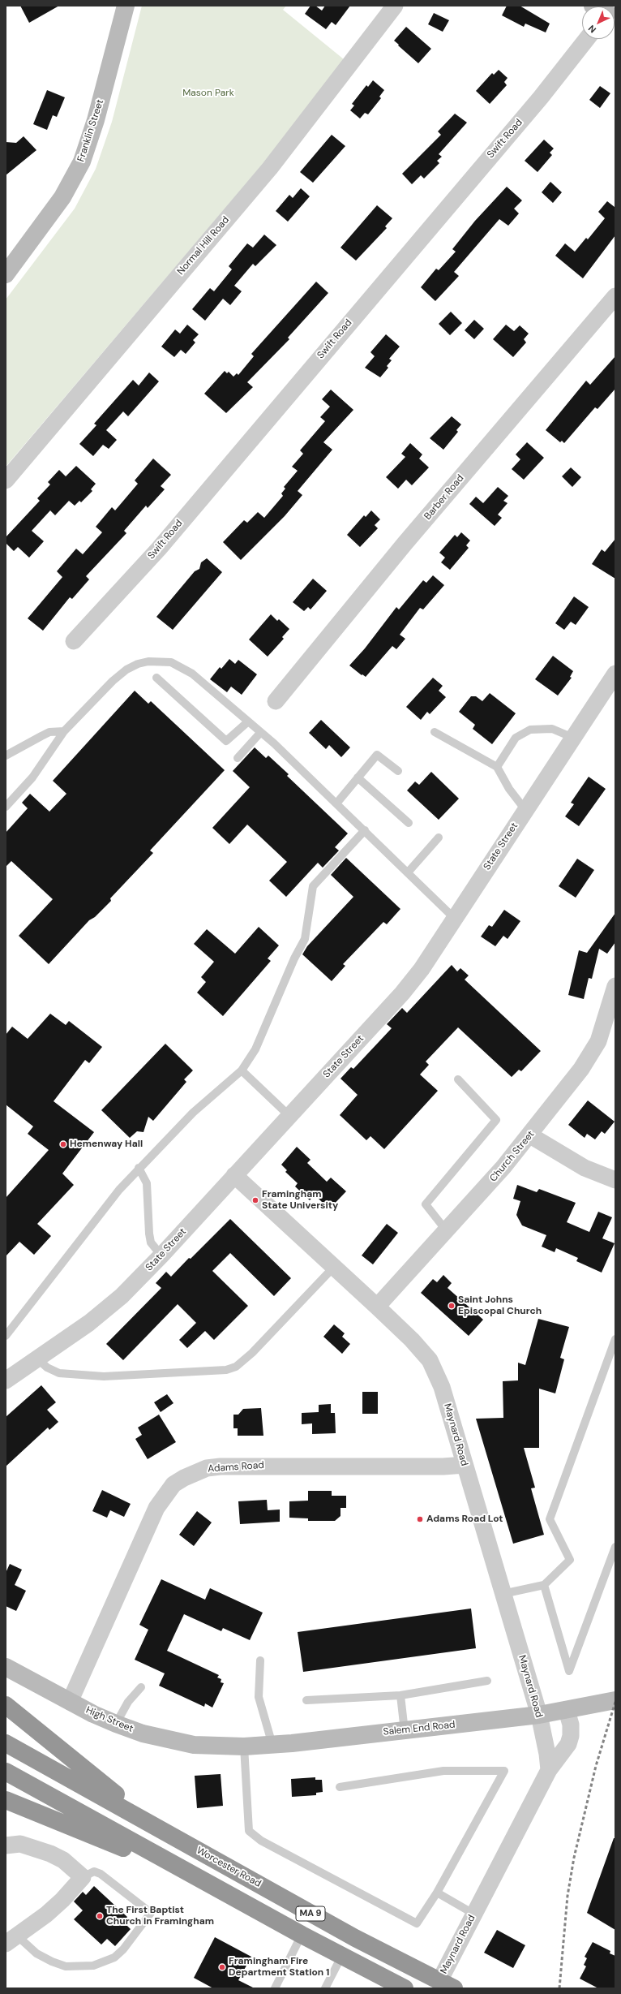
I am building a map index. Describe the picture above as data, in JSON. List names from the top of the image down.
{
  "streets": {
    "highway": ["Worcester Road", "MA 9"],
    "street": [
      "Franklin Street",
      "Swift Road",
      "Normal Hill Road",
      "Barber Road",
      "State Street",
      "Church Street",
      "Maynard Road",
      "Adams Road",
      "High Street",
      "Salem End Road"
    ]
  },
  "crossings": [
    ["State Street", "Maynard Road"],
    ["Church Street", "Maynard Road"],
    ["Maynard Road", "Adams Road"],
    ["Maynard Road", "Salem End Road"],
    ["Maynard Road", "Worcester Road"],
    ["Adams Road", "High Street"],
    ["High Street", "Salem End Road"]
  ],
  "parks": ["Mason Park"],
  "places": [
    "Hemenway Hall",
    "Framingham State University",
    "Saint Johns Episcopal Church",
    "Adams Road Lot",
    "The First Baptist Church in Framingham",
    "Framingham Fire Department Station 1"
  ],
  "north": "bottom left"
}
